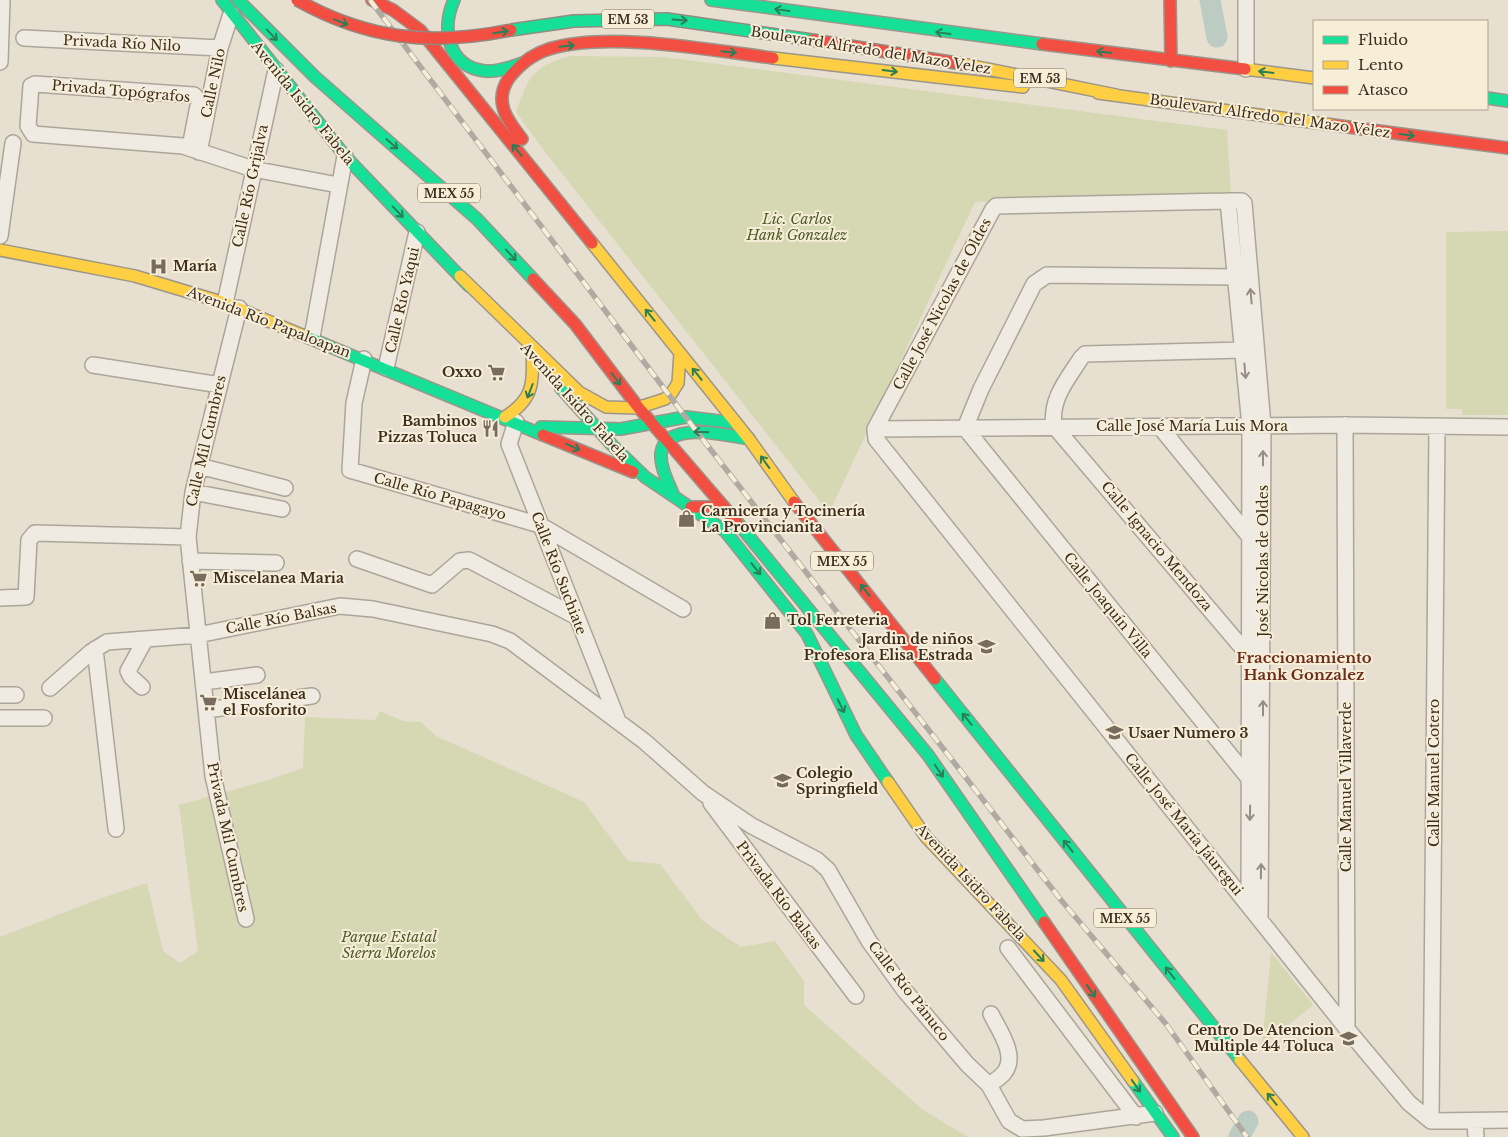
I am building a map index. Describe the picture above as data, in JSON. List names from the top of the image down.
{
  "streets": {
    "main road": [
      "EM 53",
      "Boulevard Alfredo del Mazo Velez",
      "Avenida Isidro Fabela",
      "MEX 55",
      "Avenida Río Papaloapan"
    ],
    "street": [
      "Privada Río Nilo",
      "Calle Nilo",
      "Privada Topógrafos",
      "Calle Río Grijalva",
      "Calle Río Yaqui",
      "Calle José Nicolas de Oldes",
      "Calle José María Luis Mora",
      "Calle Mil Cumbres",
      "Calle Río Papagayo",
      "Calle Ignacio Mendoza",
      "José Nicolas de Oldes",
      "Calle Río Suchiate",
      "Calle Joaquín Villa",
      "Calle Río Balsas",
      "Calle Manuel Cotero",
      "Calle Manuel Villaverde",
      "Calle José María Jáuregui",
      "Privada Mil Cumbres",
      "Privada Río Balsas",
      "Calle Río Pánuco"
    ]
  },
  "crossings": [
    ["Privada Río Nilo", "Calle Nilo"],
    ["Calle Nilo", "Privada Topógrafos"],
    ["Calle Nilo", "Avenida Isidro Fabela"],
    ["Avenida Isidro Fabela", "Calle Río Grijalva"],
    ["Avenida Isidro Fabela", "Calle Río Yaqui"],
    ["Avenida Isidro Fabela", "Avenida Río Papaloapan"],
    ["Avenida Isidro Fabela", "Calle Río Pánuco"],
    ["Calle Río Grijalva", "Avenida Río Papaloapan"],
    ["Calle Río Grijalva", "Calle Mil Cumbres"],
    ["MEX 55", "Avenida Río Papaloapan"],
    ["Calle Río Yaqui", "Avenida Río Papaloapan"],
    ["Calle José Nicolas de Oldes", "Calle José María Luis Mora"],
    ["Calle José Nicolas de Oldes", "José Nicolas de Oldes"],
    ["Calle José Nicolas de Oldes", "Calle José María Jáuregui"],
    ["Avenida Río Papaloapan", "Calle Mil Cumbres"],
    ["Avenida Río Papaloapan", "Calle Río Papagayo"],
    ["Avenida Río Papaloapan", "Calle Río Suchiate"],
    ["Calle José María Luis Mora", "Calle Ignacio Mendoza"],
    ["Calle José María Luis Mora", "José Nicolas de Oldes"],
    ["Calle José María Luis Mora", "Calle Joaquín Villa"],
    ["Calle José María Luis Mora", "Calle Manuel Cotero"],
    ["Calle José María Luis Mora", "Calle Manuel Villaverde"],
    ["Calle José María Luis Mora", "Calle José María Jáuregui"],
    ["Calle Mil Cumbres", "Calle Río Balsas"],
    ["Calle Mil Cumbres", "Privada Mil Cumbres"],
    ["Calle Río Papagayo", "Calle Río Suchiate"],
    ["Calle Ignacio Mendoza", "José Nicolas de Oldes"],
    ["José Nicolas de Oldes", "Calle Joaquín Villa"],
    ["José Nicolas de Oldes", "Calle José María Jáuregui"],
    ["Calle Río Suchiate", "Calle Río Balsas"],
    ["Calle Río Suchiate", "Calle Río Pánuco"],
    ["Calle Río Balsas", "Privada Mil Cumbres"],
    ["Calle Río Balsas", "Calle Río Pánuco"],
    ["Calle Manuel Cotero", "Calle José María Jáuregui"],
    ["Calle Manuel Villaverde", "Calle José María Jáuregui"],
    ["Privada Río Balsas", "Calle Río Pánuco"]
  ],
  "districts": ["Fraccionamiento Hank Gonzalez"],
  "parks": ["Lic. Carlos Hank Gonzalez", "Parque Estatal Sierra Morelos"],
  "places": {
    "hospital": ["María"],
    "supermarket": ["Oxxo", "Miscelanea Maria", "Miscelánea el Fosforito"],
    "restaurant": ["Bambinos Pizzas Toluca"],
    "shop": ["Carnicería y Tocinería La Provincianita", "Tol Ferreteria"],
    "school or university": [
      "Jardin de niños Profesora Elisa Estrada",
      "Usaer Numero 3",
      "Colegio Springfield",
      "Centro De Atencion Multiple 44 Toluca"
    ]
  },
  "legend": ["Fluido", "Lento", "Atasco"]
}
